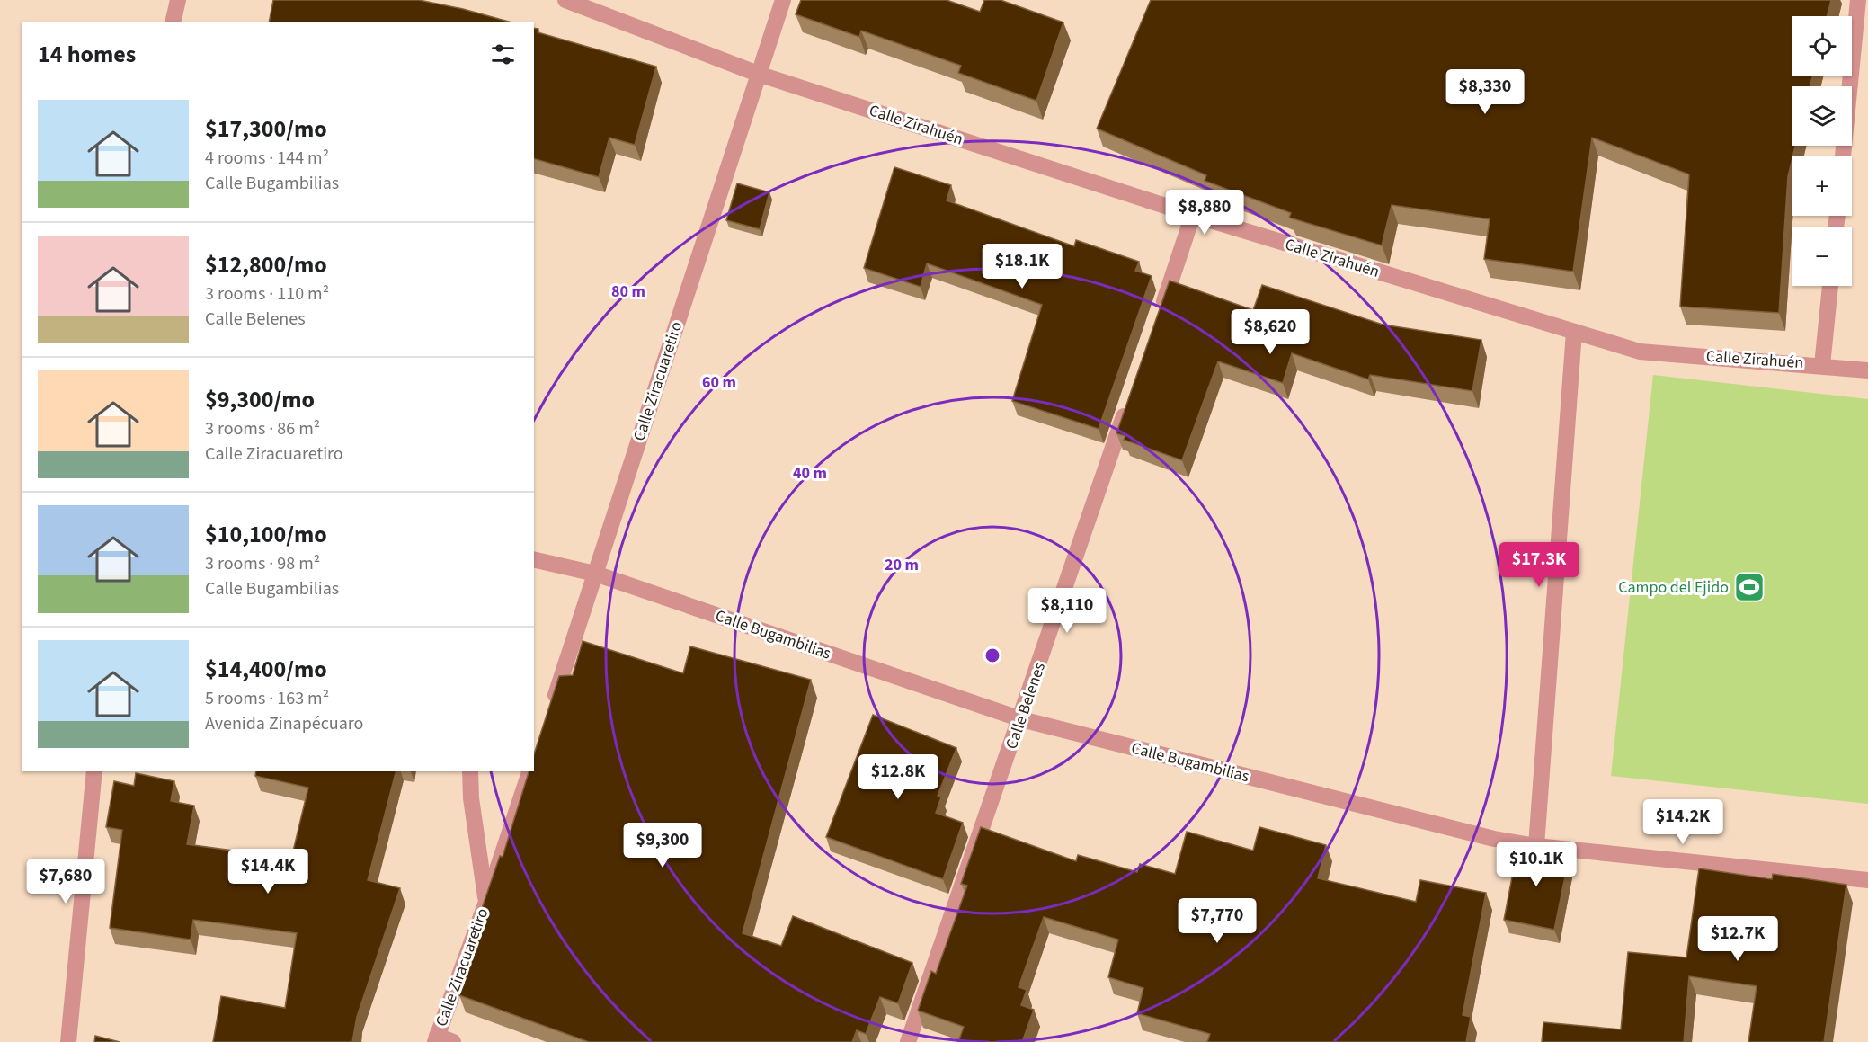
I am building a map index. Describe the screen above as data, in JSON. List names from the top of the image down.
{
  "streets": {
    "street": [
      "Calle Zirahuén",
      "Calle Ziracuaretiro",
      "Calle Bugambilias",
      "Calle Belenes"
    ]
  },
  "crossings": [
    ["Calle Zirahuén", "Calle Ziracuaretiro"],
    ["Calle Ziracuaretiro", "Calle Bugambilias"],
    ["Calle Bugambilias", "Calle Belenes"]
  ],
  "places": {
    "sports": ["Campo del Ejido"]
  },
  "page": {
    "map_buttons": ["+", "−"],
    "heading": "14 homes",
    "price": [
      "$8,330",
      "$8,880",
      "$18.1K",
      "$8,620",
      "$17.3K",
      "$8,110",
      "$12.8K",
      "$14.2K",
      "$9,300",
      "$10.1K",
      "$14.4K",
      "$7,680",
      "$7,770",
      "$12.7K"
    ],
    "list": [
      {
        "name": "$17,300/mo",
        "note": "4 rooms · 144 m² · Calle Bugambilias"
      },
      {
        "name": "$12,800/mo",
        "note": "3 rooms · 110 m² · Calle Belenes"
      },
      {
        "name": "$9,300/mo",
        "note": "3 rooms · 86 m² · Calle Ziracuaretiro"
      },
      {
        "name": "$10,100/mo",
        "note": "3 rooms · 98 m² · Calle Bugambilias"
      },
      {
        "name": "$14,400/mo",
        "note": "5 rooms · 163 m² · Avenida Zinapécuaro"
      }
    ]
  },
  "rings": [
    "80 m",
    "60 m",
    "40 m",
    "20 m"
  ]
}
